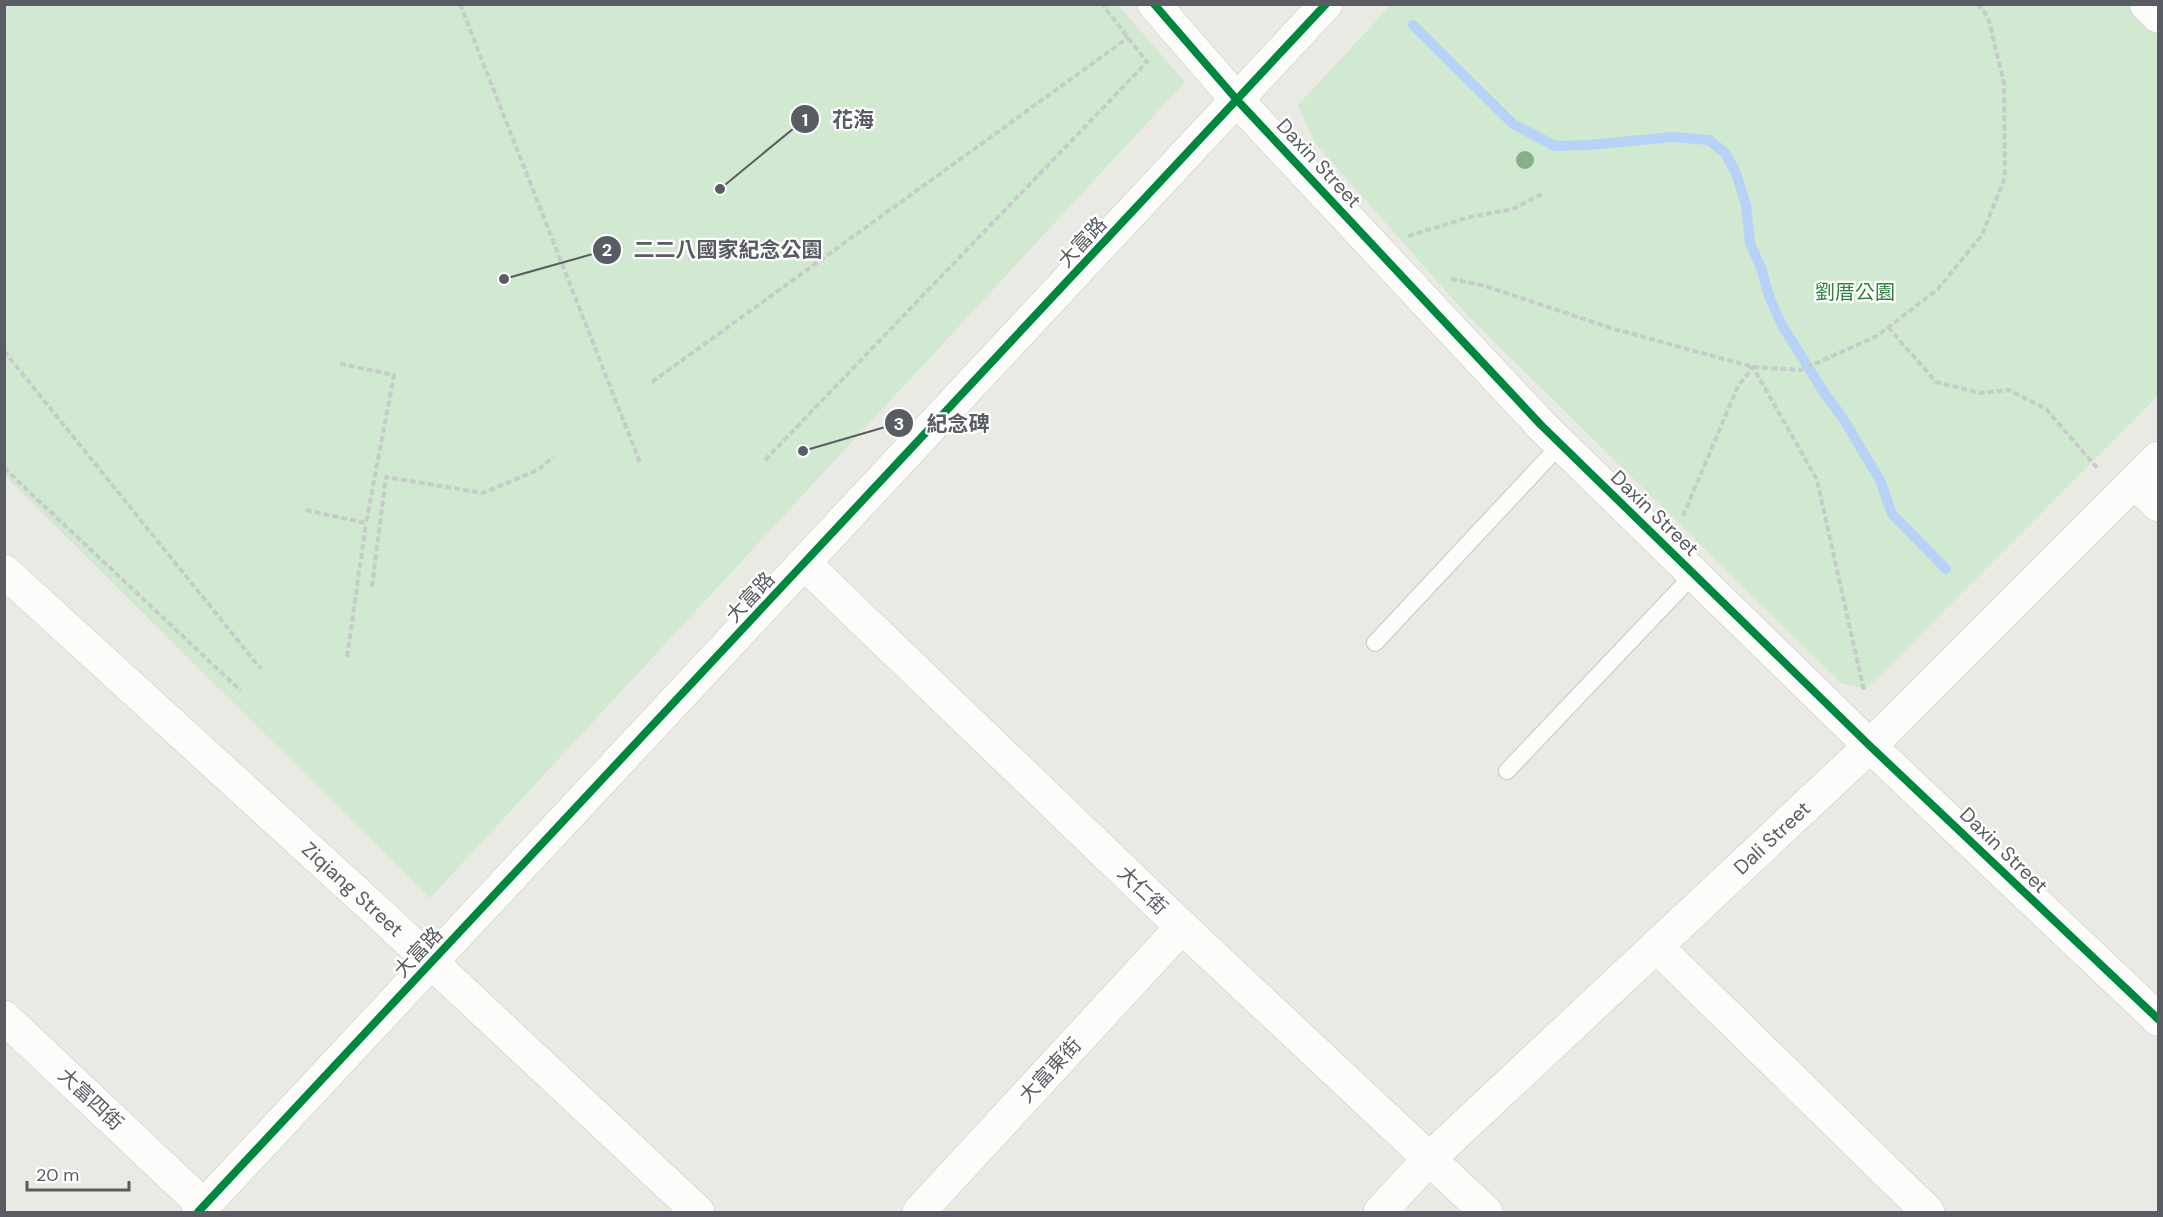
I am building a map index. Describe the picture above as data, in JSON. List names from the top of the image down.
{
  "streets": {
    "street": [
      "Daxin Street",
      "大富路",
      "Dali Street",
      "Ziqiang Street",
      "大仁街",
      "大富東街",
      "大富四街"
    ]
  },
  "crossings": [
    ["Daxin Street", "大富路"],
    ["Daxin Street", "Dali Street"],
    ["大富路", "Ziqiang Street"],
    ["大富路", "大仁街"],
    ["大富路", "大富四街"],
    ["Dali Street", "大仁街"],
    ["大仁街", "大富東街"]
  ],
  "parks": ["劉厝公園"],
  "places": ["花海", "二二八國家紀念公園", "紀念碑"],
  "scale_bar": "20 m"
}
